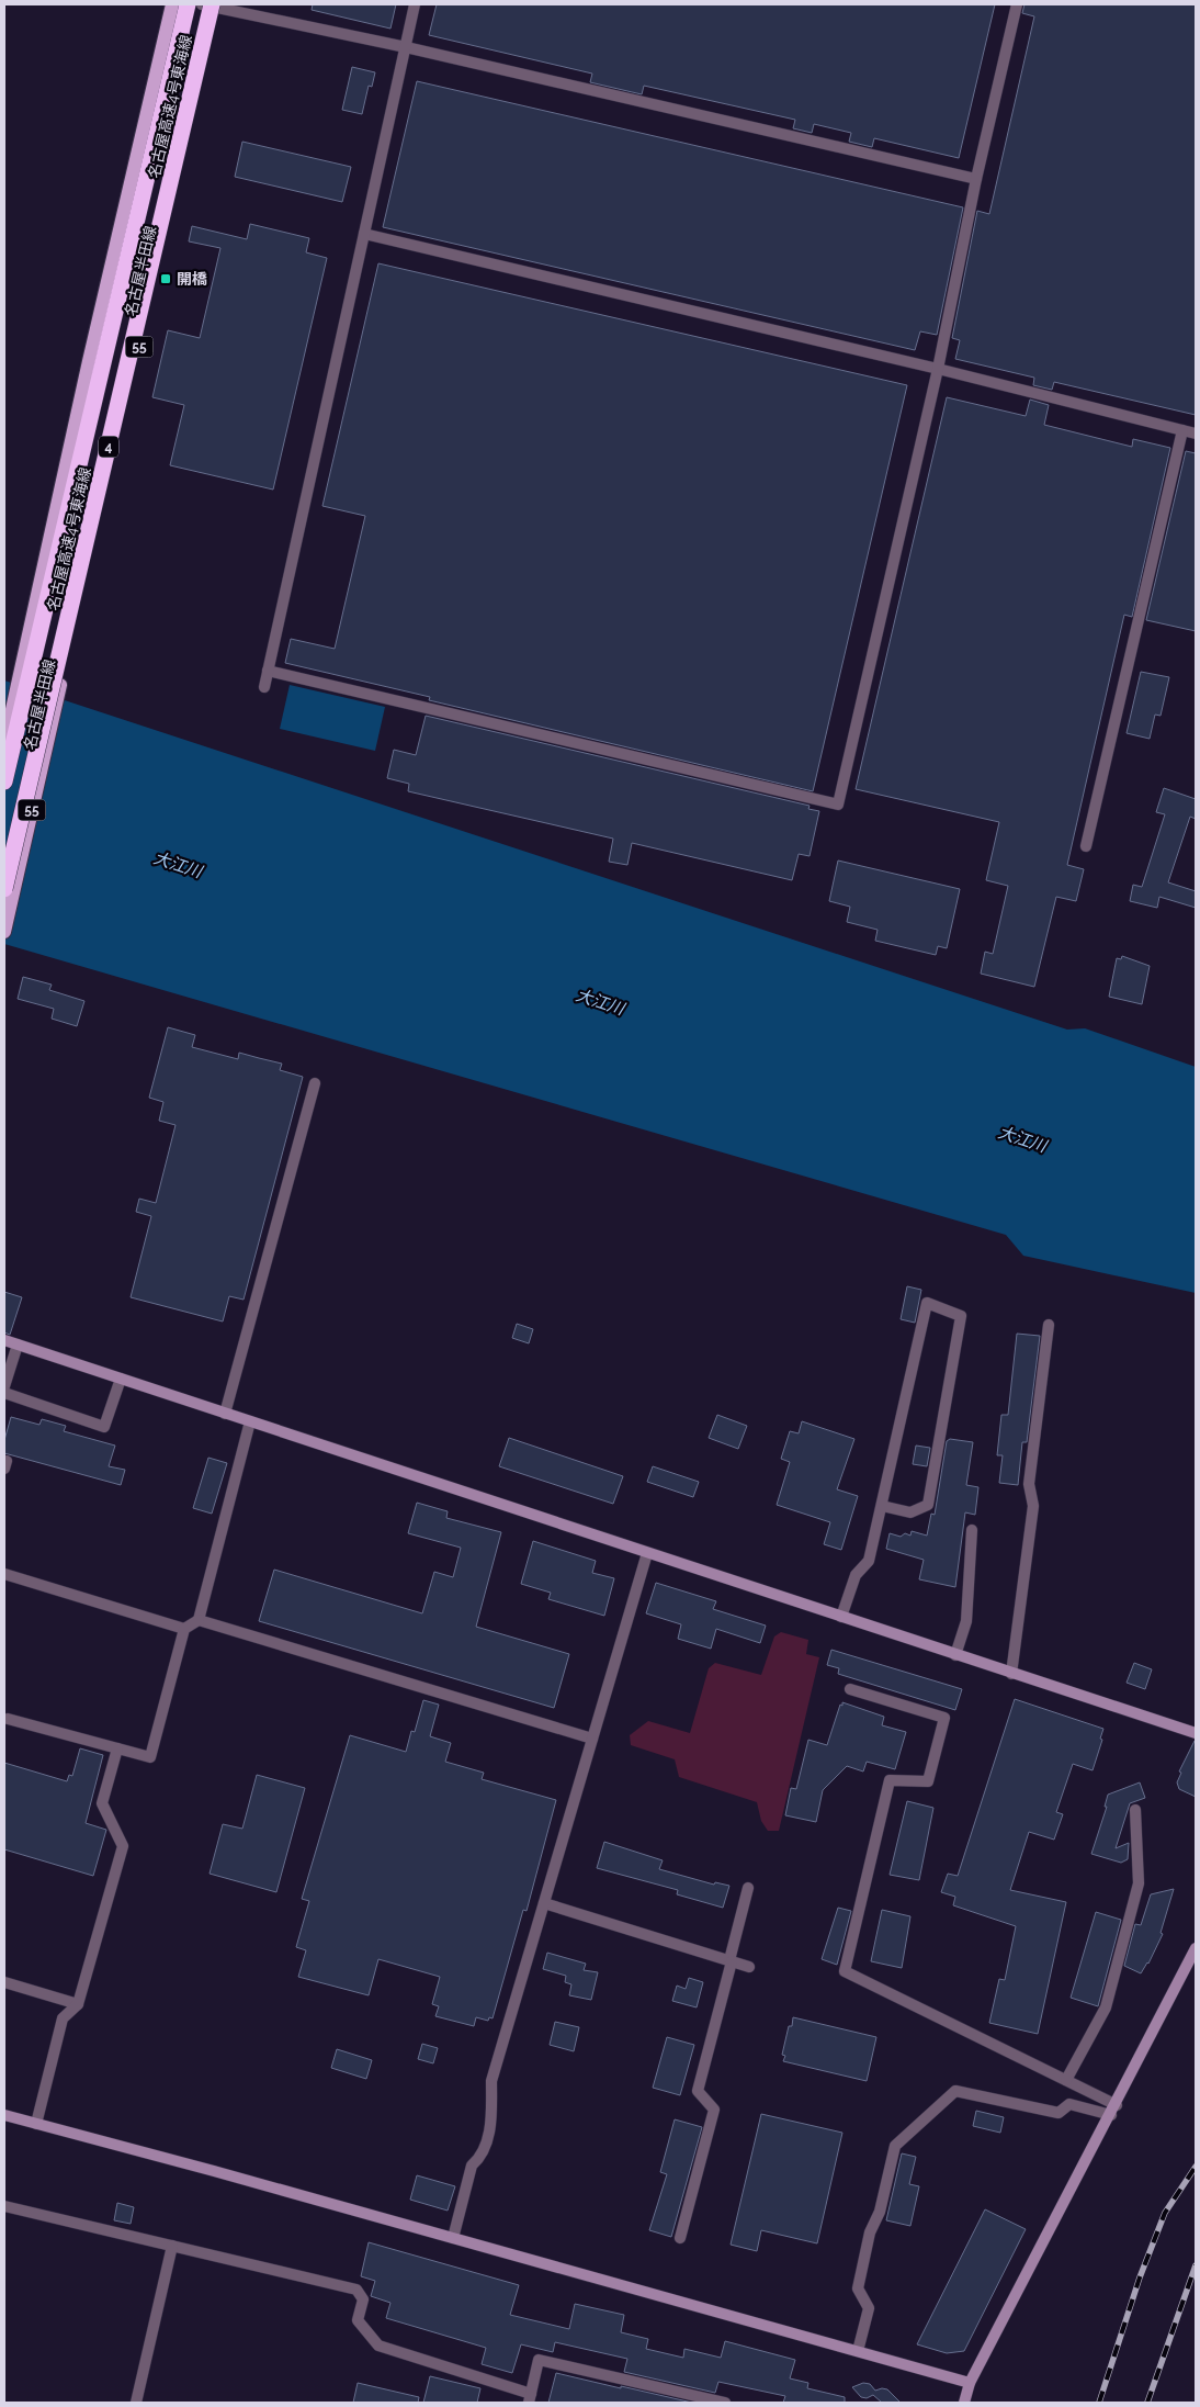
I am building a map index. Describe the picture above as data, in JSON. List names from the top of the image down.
{
  "streets": {
    "highway": ["名古屋高速4号東海線", "4"],
    "main road": ["名古屋半田線", "55"]
  },
  "crossings": [
    ["名古屋高速4号東海線", "名古屋半田線"]
  ],
  "water": ["大江川"],
  "places": {
    "transit": ["開橋"]
  }
}
